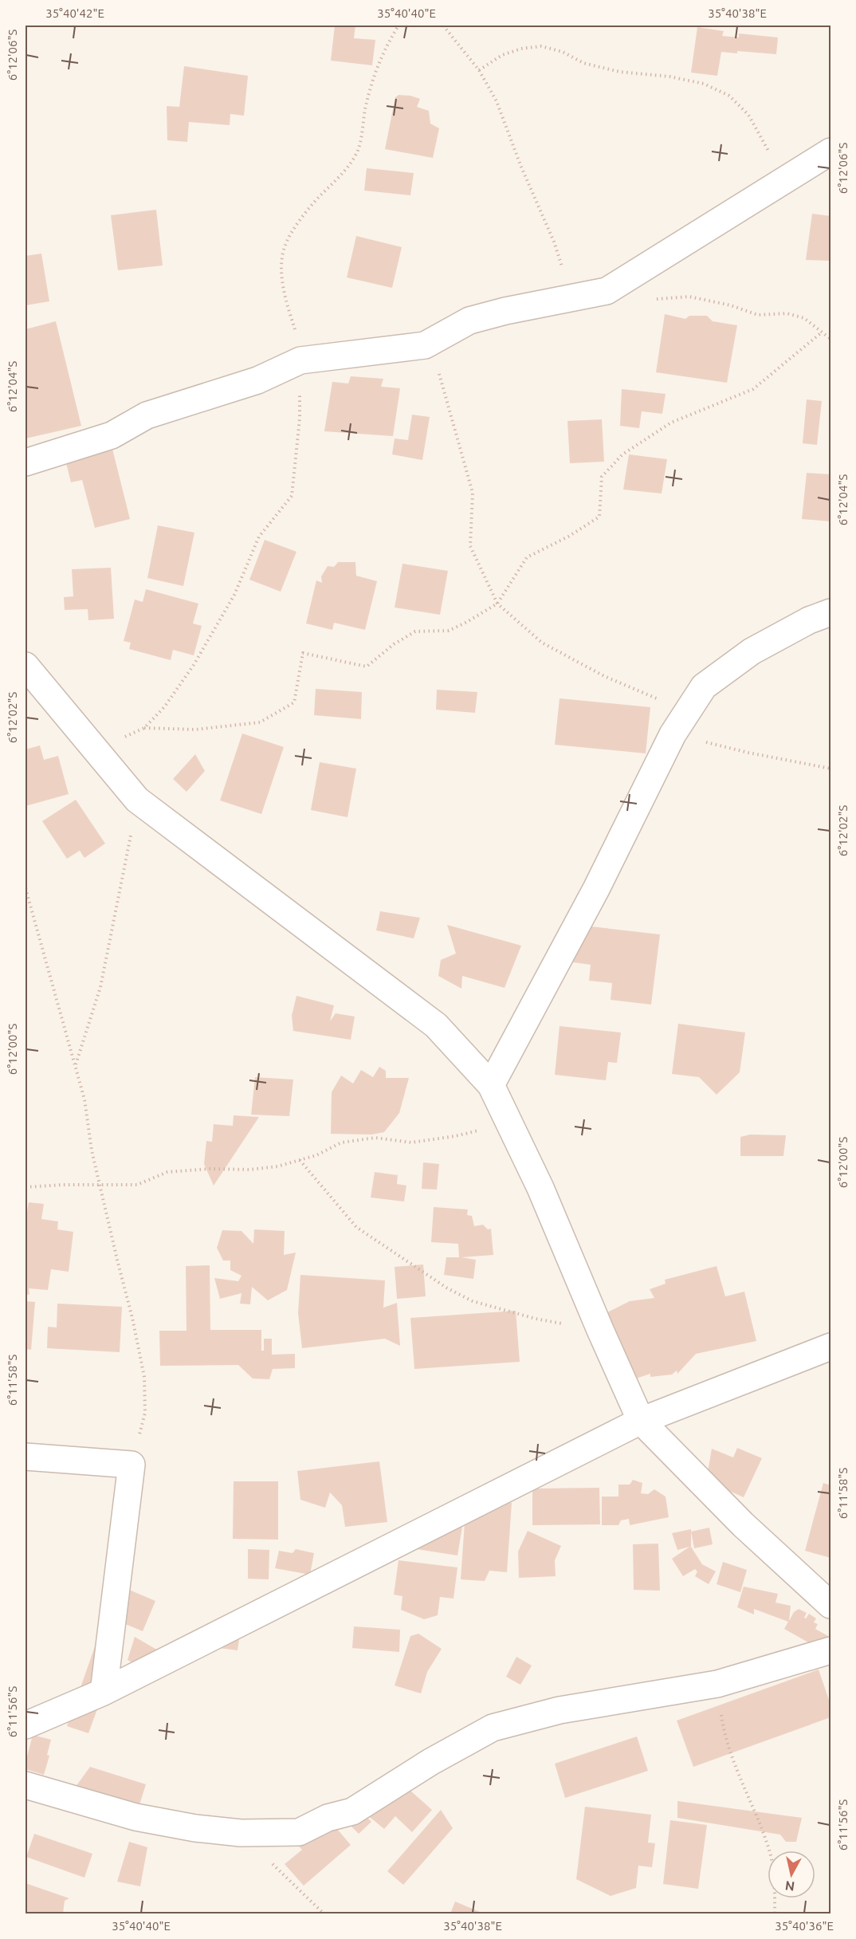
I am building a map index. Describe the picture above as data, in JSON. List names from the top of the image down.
{
  "north": "bottom",
  "coordinates": [
    "35°40'42\"E",
    "35°40'40\"E",
    "35°40'38\"E",
    "6°12'06\"S",
    "6°12'04\"S",
    "6°12'02\"S",
    "6°12'00\"S",
    "6°11'58\"S",
    "6°11'56\"S",
    "35°40'36\"E"
  ]
}
